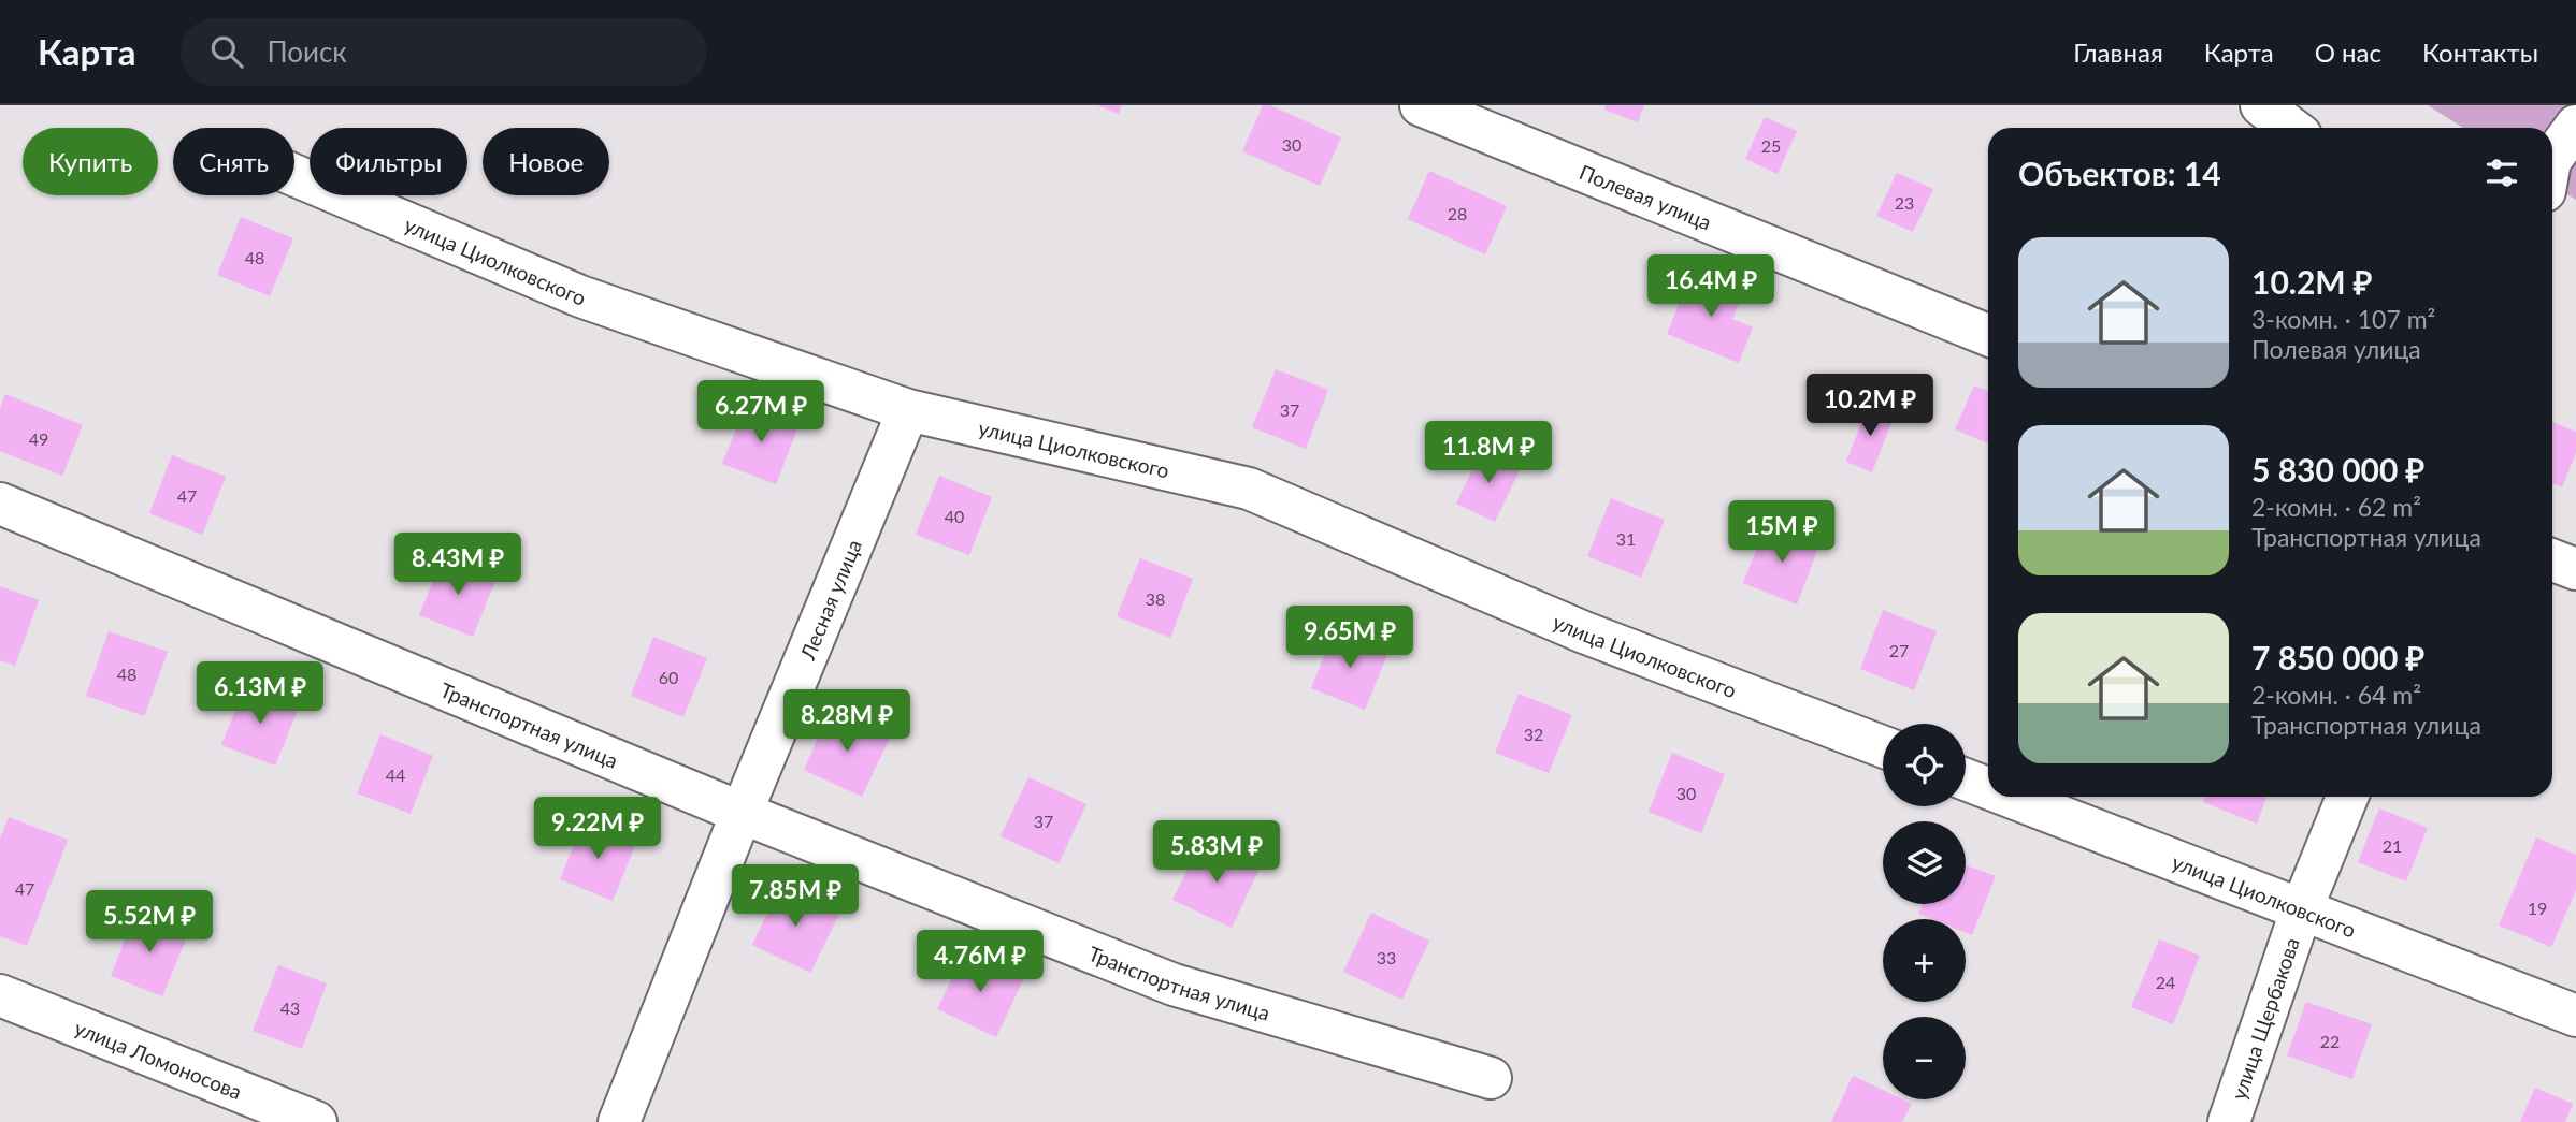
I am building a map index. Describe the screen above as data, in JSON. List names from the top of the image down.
{
  "streets": {
    "street": [
      "Полевая улица",
      "улица Циолковского",
      "Лесная улица",
      "Транспортная улица",
      "улица Щербакова",
      "улица Ломоносова"
    ]
  },
  "crossings": [
    ["улица Циолковского", "Лесная улица"],
    ["улица Циолковского", "улица Щербакова"],
    ["Лесная улица", "Транспортная улица"]
  ],
  "house_numbers": [
    "30",
    "25",
    "23",
    "28",
    "48",
    "37",
    "49",
    "47",
    "40",
    "31",
    "38",
    "27",
    "48",
    "60",
    "32",
    "44",
    "30",
    "37",
    "21",
    "47",
    "19",
    "33",
    "24",
    "43",
    "22"
  ],
  "page": {
    "header": "Карта",
    "search": "Поиск",
    "nav": [
      "Главная",
      "Карта",
      "О нас",
      "Контакты"
    ],
    "chip": [
      "Купить",
      "Снять",
      "Фильтры",
      "Новое"
    ],
    "heading": "Объектов: 14",
    "list": [
      {
        "name": "10.2M ₽",
        "note": "3-комн. · 107 m² · Полевая улица"
      },
      {
        "name": "5 830 000 ₽",
        "note": "2-комн. · 62 m² · Транспортная улица"
      },
      {
        "name": "7 850 000 ₽",
        "note": "2-комн. · 64 m² · Транспортная улица"
      }
    ],
    "price": [
      "16.4M ₽",
      "10.2M ₽",
      "6.27M ₽",
      "11.8M ₽",
      "15M ₽",
      "8.43M ₽",
      "9.65M ₽",
      "6.13M ₽",
      "8.28M ₽",
      "9.22M ₽",
      "5.83M ₽",
      "7.85M ₽",
      "5.52M ₽",
      "4.76M ₽"
    ],
    "map_buttons": ["+", "−"]
  }
}
